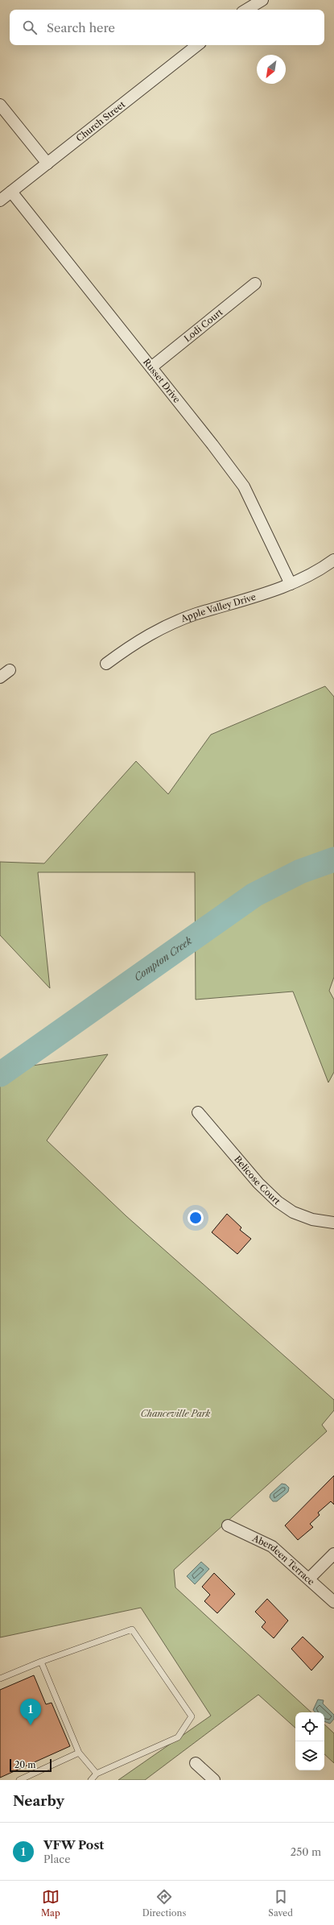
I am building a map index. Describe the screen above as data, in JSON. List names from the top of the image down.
{
  "streets": {
    "street": [
      "Church Street",
      "Lodi Court",
      "Russet Drive",
      "Apple Valley Drive",
      "Belicose Court",
      "Aberdeen Terrace"
    ]
  },
  "crossings": [
    ["Church Street", "Russet Drive"],
    ["Lodi Court", "Russet Drive"],
    ["Russet Drive", "Apple Valley Drive"]
  ],
  "water": ["Compton Creek"],
  "parks": ["Chanceville Park"],
  "scale_bar": "20 m",
  "north": "bottom left",
  "page": {
    "search": "Search here",
    "pins": "1",
    "scale": "20 m",
    "heading": "Nearby",
    "list": [
      {
        "mark": "1",
        "name": "VFW Post",
        "note": "Place",
        "value": "250 m"
      }
    ],
    "nav": ["Map", "Directions", "Saved"]
  }
}
